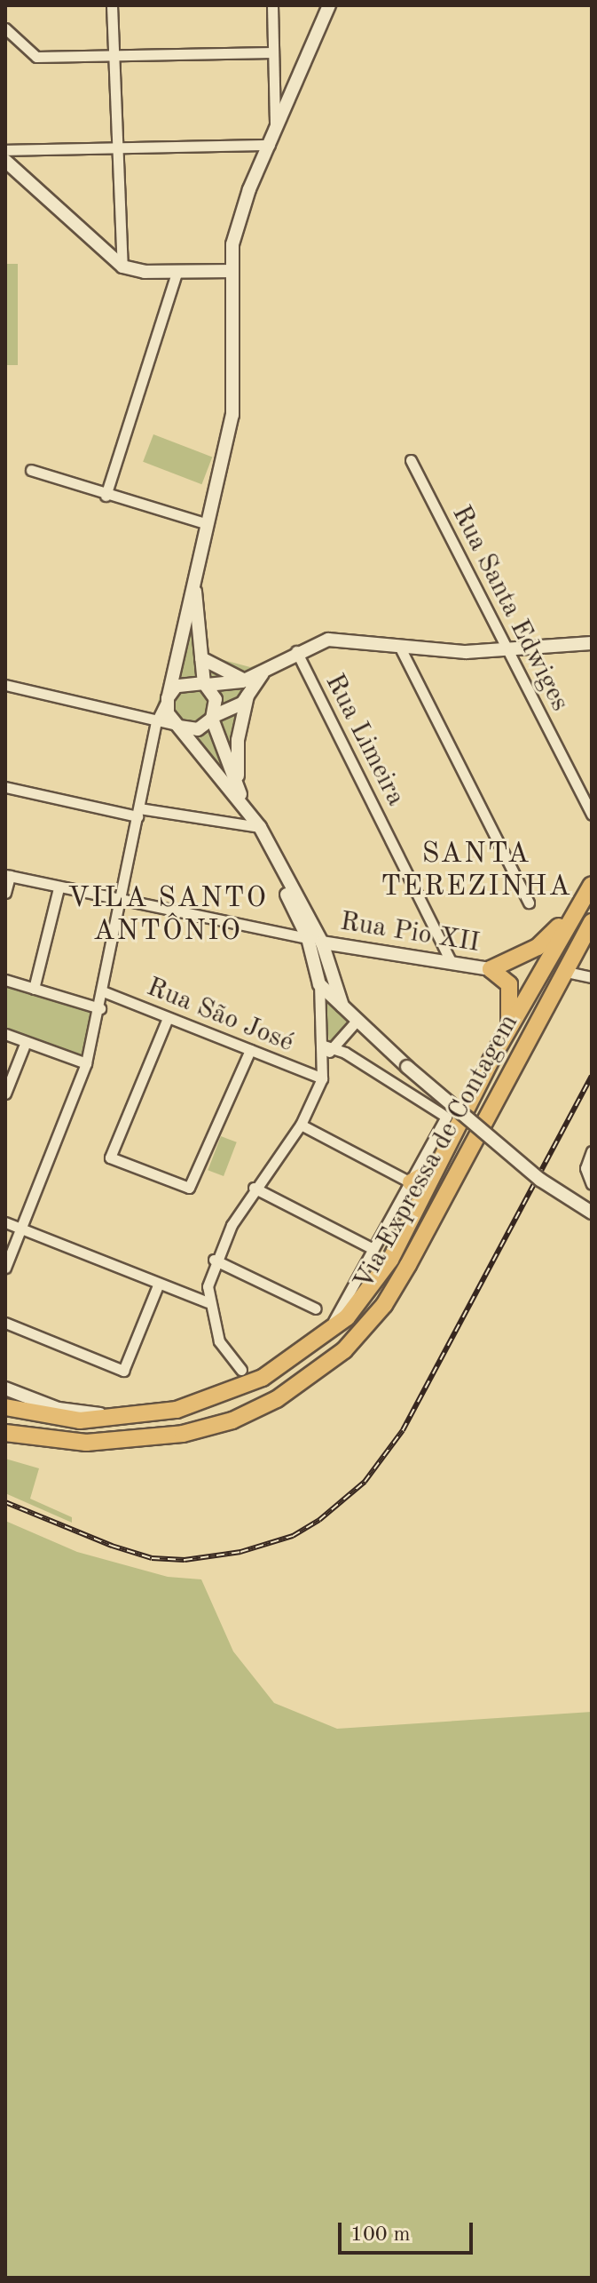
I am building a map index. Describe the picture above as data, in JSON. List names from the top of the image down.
{
  "streets": {
    "highway": ["Via Expressa de Contagem"],
    "street": [
      "Rua Santa Edwiges",
      "Rua Limeira",
      "Rua Pio XII",
      "Rua São José"
    ]
  },
  "crossings": [
    ["Rua Limeira", "Rua Pio XII"]
  ],
  "districts": ["SANTA TEREZINHA", "VILA SANTO ANTÔNIO"],
  "scale_bar": "100 m"
}
